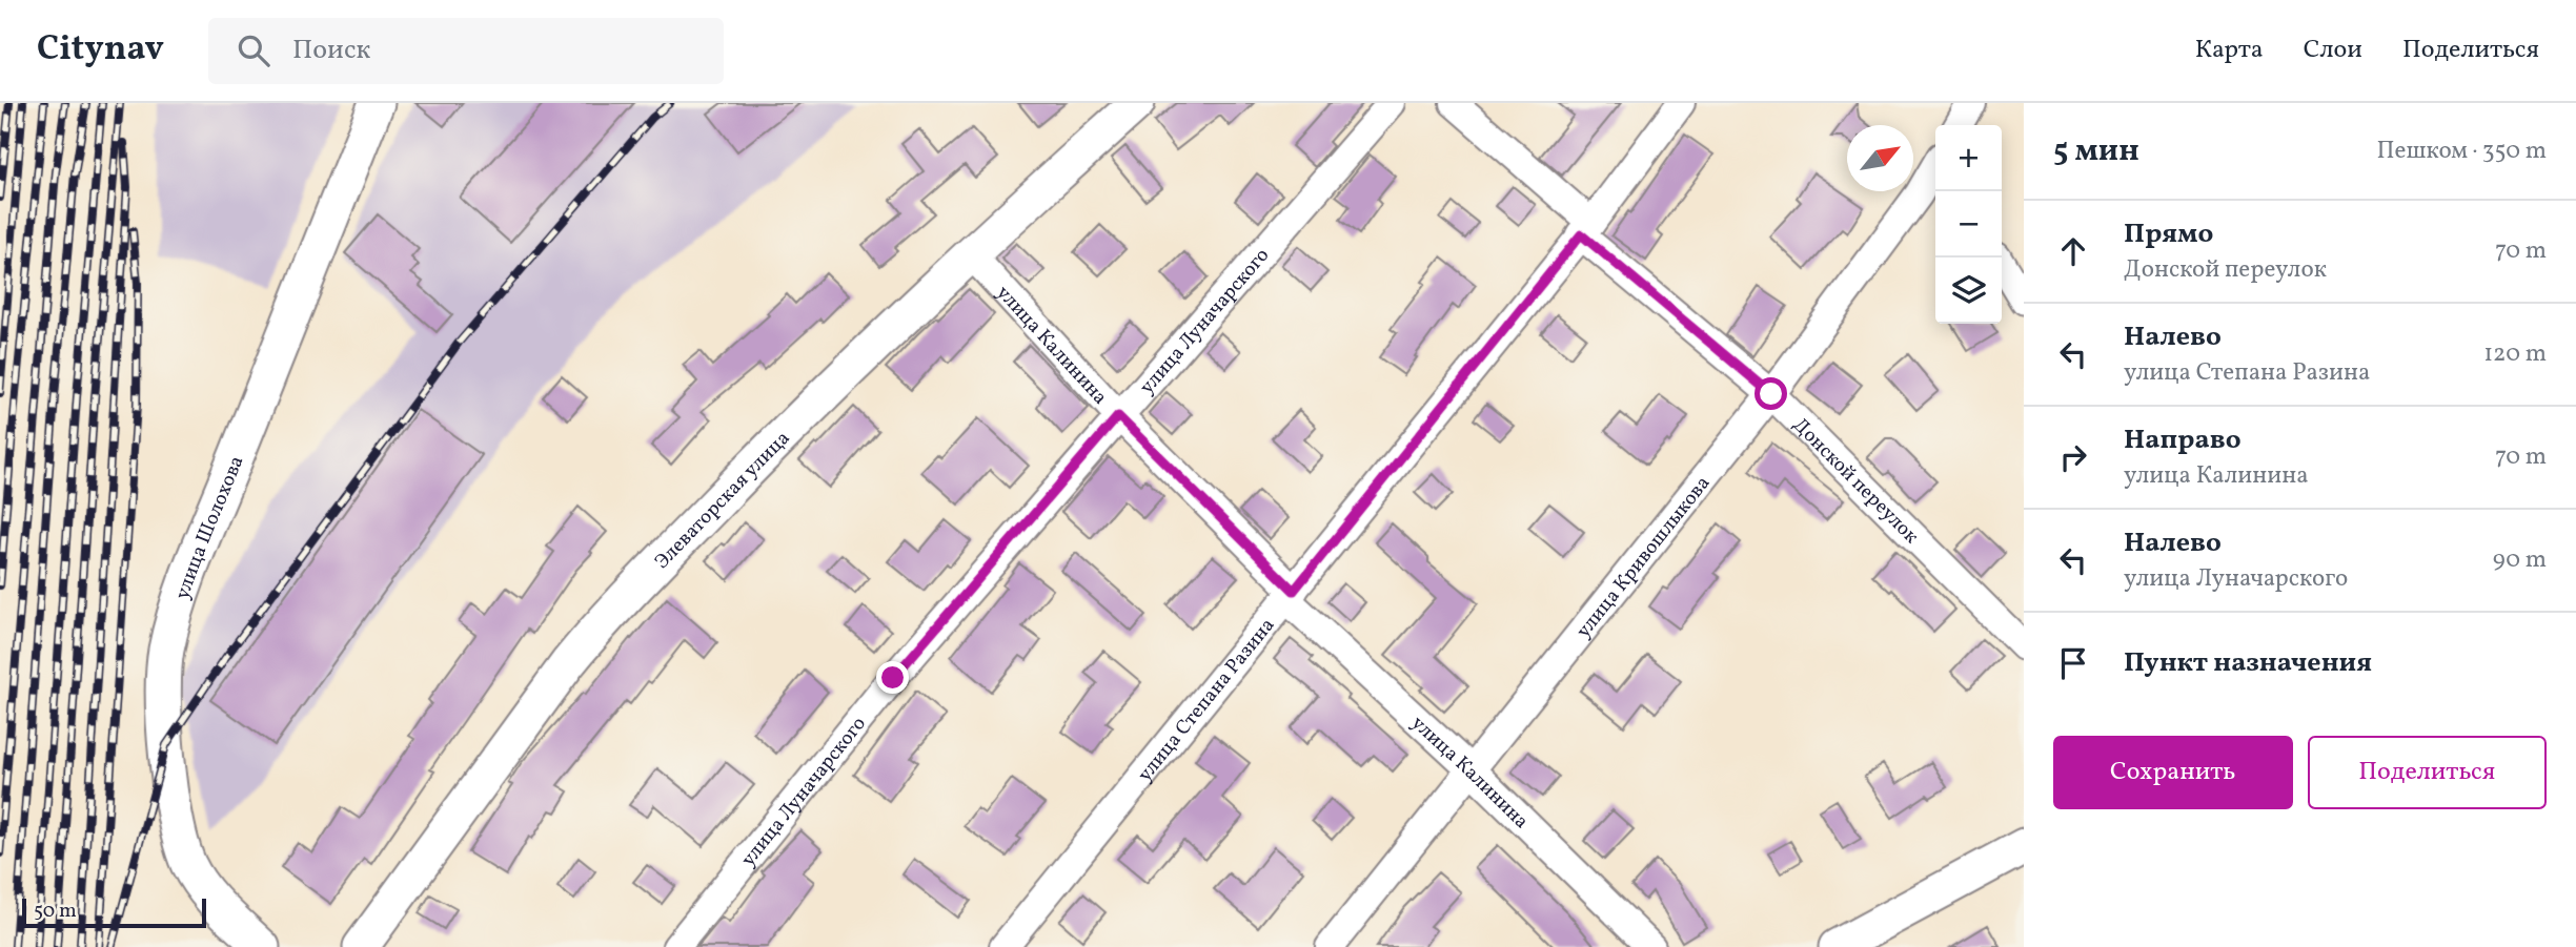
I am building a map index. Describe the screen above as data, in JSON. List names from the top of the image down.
{
  "streets": {
    "street": [
      "улица Луначарского",
      "улица Калинина",
      "Донской переулок",
      "Элеваторская улица",
      "улица Шолохова",
      "улица Кривошлыкова",
      "улица Степана Разина"
    ]
  },
  "crossings": [
    ["улица Луначарского", "улица Калинина"],
    ["улица Калинина", "Элеваторская улица"],
    ["улица Калинина", "улица Кривошлыкова"],
    ["улица Калинина", "улица Степана Разина"],
    ["Донской переулок", "улица Кривошлыкова"],
    ["Донской переулок", "улица Степана Разина"]
  ],
  "scale_bar": "50 m",
  "north": "top right",
  "page": {
    "header": "Citynav",
    "search": "Поиск",
    "nav": ["Карта", "Слои", "Поделиться"],
    "heading": ["5 мин", "Пешком · 350 m"],
    "map_buttons": ["+", "−"],
    "list": [
      ["Прямо", "Донской переулок", "70 m"],
      ["Налево", "улица Степана Разина", "120 m"],
      ["Направо", "улица Калинина", "70 m"],
      ["Налево", "улица Луначарского", "90 m"],
      "Пункт назначения"
    ],
    "buttons": ["Сохранить", "Поделиться"],
    "scale": "50 m"
  }
}
